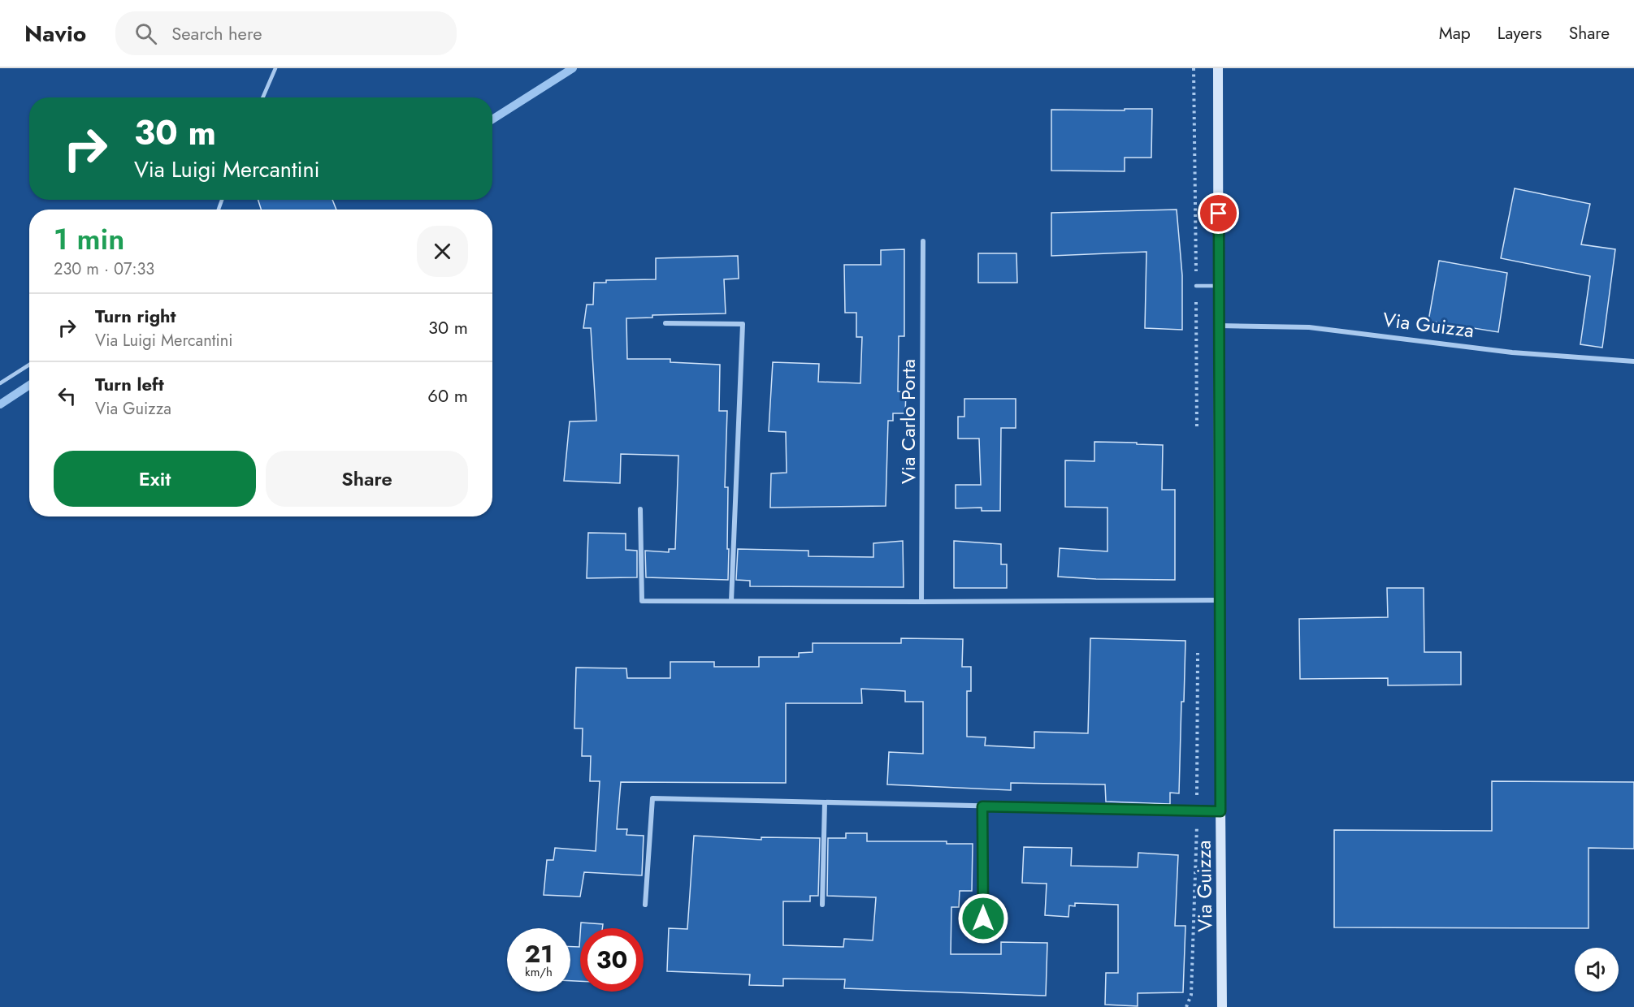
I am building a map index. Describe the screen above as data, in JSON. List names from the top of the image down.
{
  "streets": {
    "main road": ["Via Guizza"],
    "street": ["Via Carlo Porta"]
  },
  "page": {
    "header": "Navio",
    "search": "Search here",
    "nav": ["Map", "Layers", "Share"],
    "turn": ["30 m", "Via Luigi Mercantini"],
    "heading": ["1 min", "230 m · 07:33"],
    "list": [
      {
        "name": "Turn right",
        "note": "Via Luigi Mercantini",
        "value": "30 m"
      },
      {
        "name": "Turn left",
        "note": "Via Guizza",
        "value": "60 m"
      }
    ],
    "buttons": ["Exit", "Share"],
    "speed": "21 km/h",
    "limit": "30"
  }
}
